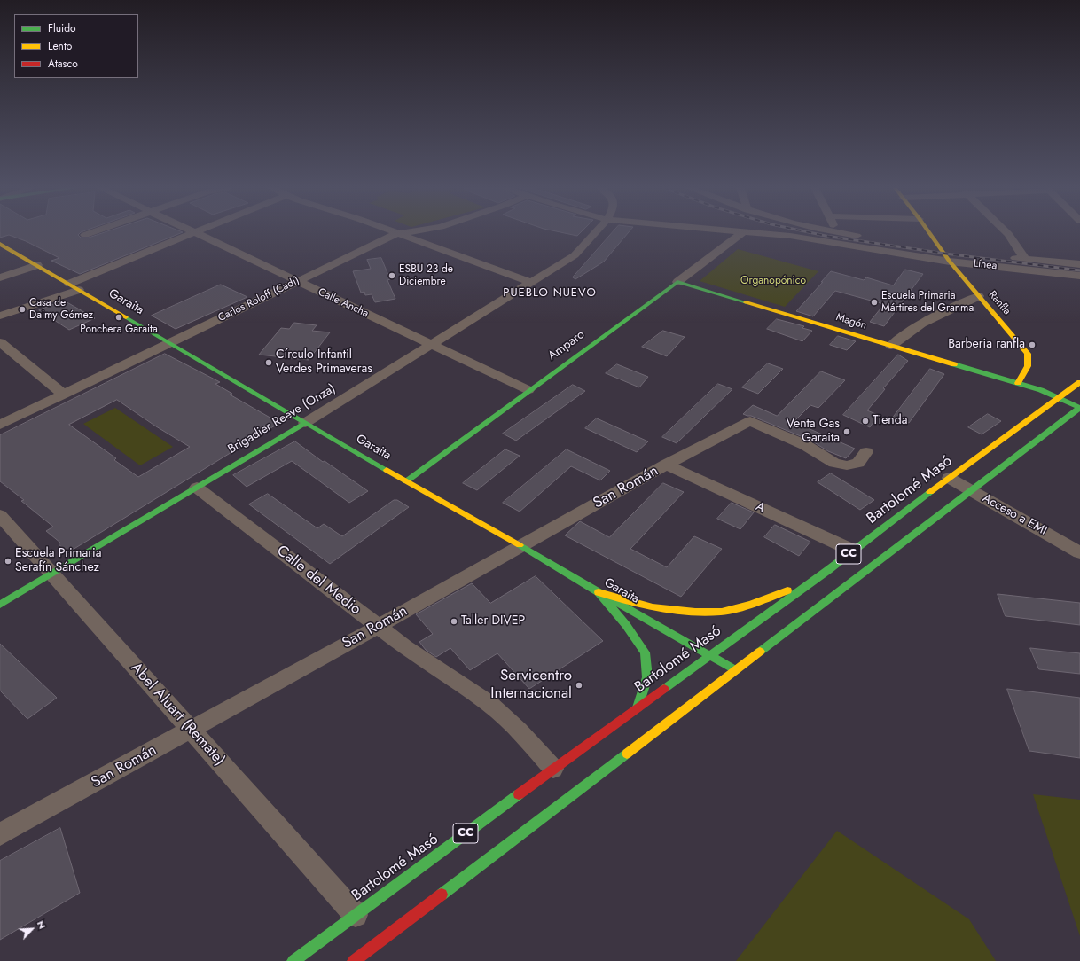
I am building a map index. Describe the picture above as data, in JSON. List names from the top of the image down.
{
  "streets": {
    "main road": [
      "Garaita",
      "Ranfla",
      "Magón",
      "Amparo",
      "Brigadier Reeve (Onza)",
      "Bartolomé Masó",
      "CC"
    ],
    "street": [
      "Línea",
      "Carlos Roloff (Cadí)",
      "Calle Ancha",
      "San Román",
      "A",
      "Acceso a EMI",
      "Calle del Medio",
      "Abel Aluart (Remate)"
    ]
  },
  "crossings": [
    ["Línea", "Ranfla"],
    ["Carlos Roloff (Cadí)", "Garaita"],
    ["Carlos Roloff (Cadí)", "Calle Ancha"],
    ["Garaita", "Amparo"],
    ["Garaita", "Brigadier Reeve (Onza)"],
    ["Garaita", "San Román"],
    ["Garaita", "Bartolomé Masó"],
    ["Garaita", "CC"],
    ["Calle Ancha", "Amparo"],
    ["Calle Ancha", "Brigadier Reeve (Onza)"],
    ["Ranfla", "Magón"],
    ["Magón", "Amparo"],
    ["Brigadier Reeve (Onza)", "Calle del Medio"],
    ["Brigadier Reeve (Onza)", "Abel Aluart (Remate)"],
    ["San Román", "A"],
    ["San Román", "Calle del Medio"],
    ["San Román", "Abel Aluart (Remate)"],
    ["Bartolomé Masó", "A"],
    ["Bartolomé Masó", "Acceso a EMI"],
    ["Bartolomé Masó", "Calle del Medio"],
    ["Bartolomé Masó", "Abel Aluart (Remate)"],
    ["Acceso a EMI", "CC"]
  ],
  "districts": ["PUEBLO NUEVO"],
  "parks": ["Organopónico"],
  "places": [
    "ESBU 23 de Diciembre",
    "Escuela Primaria Mártires del Granma",
    "Casa de Daimy Gómez",
    "Ponchera Garaita",
    "Barberia ranfla",
    "Círculo Infantil Verdes Primaveras",
    "Tienda",
    "Venta Gas Garaita",
    "Escuela Primaria Serafín Sánchez",
    "Taller DIVEP",
    "Servicentro Internacional"
  ],
  "legend": ["Fluido", "Lento", "Atasco"],
  "north": "top right"
}
